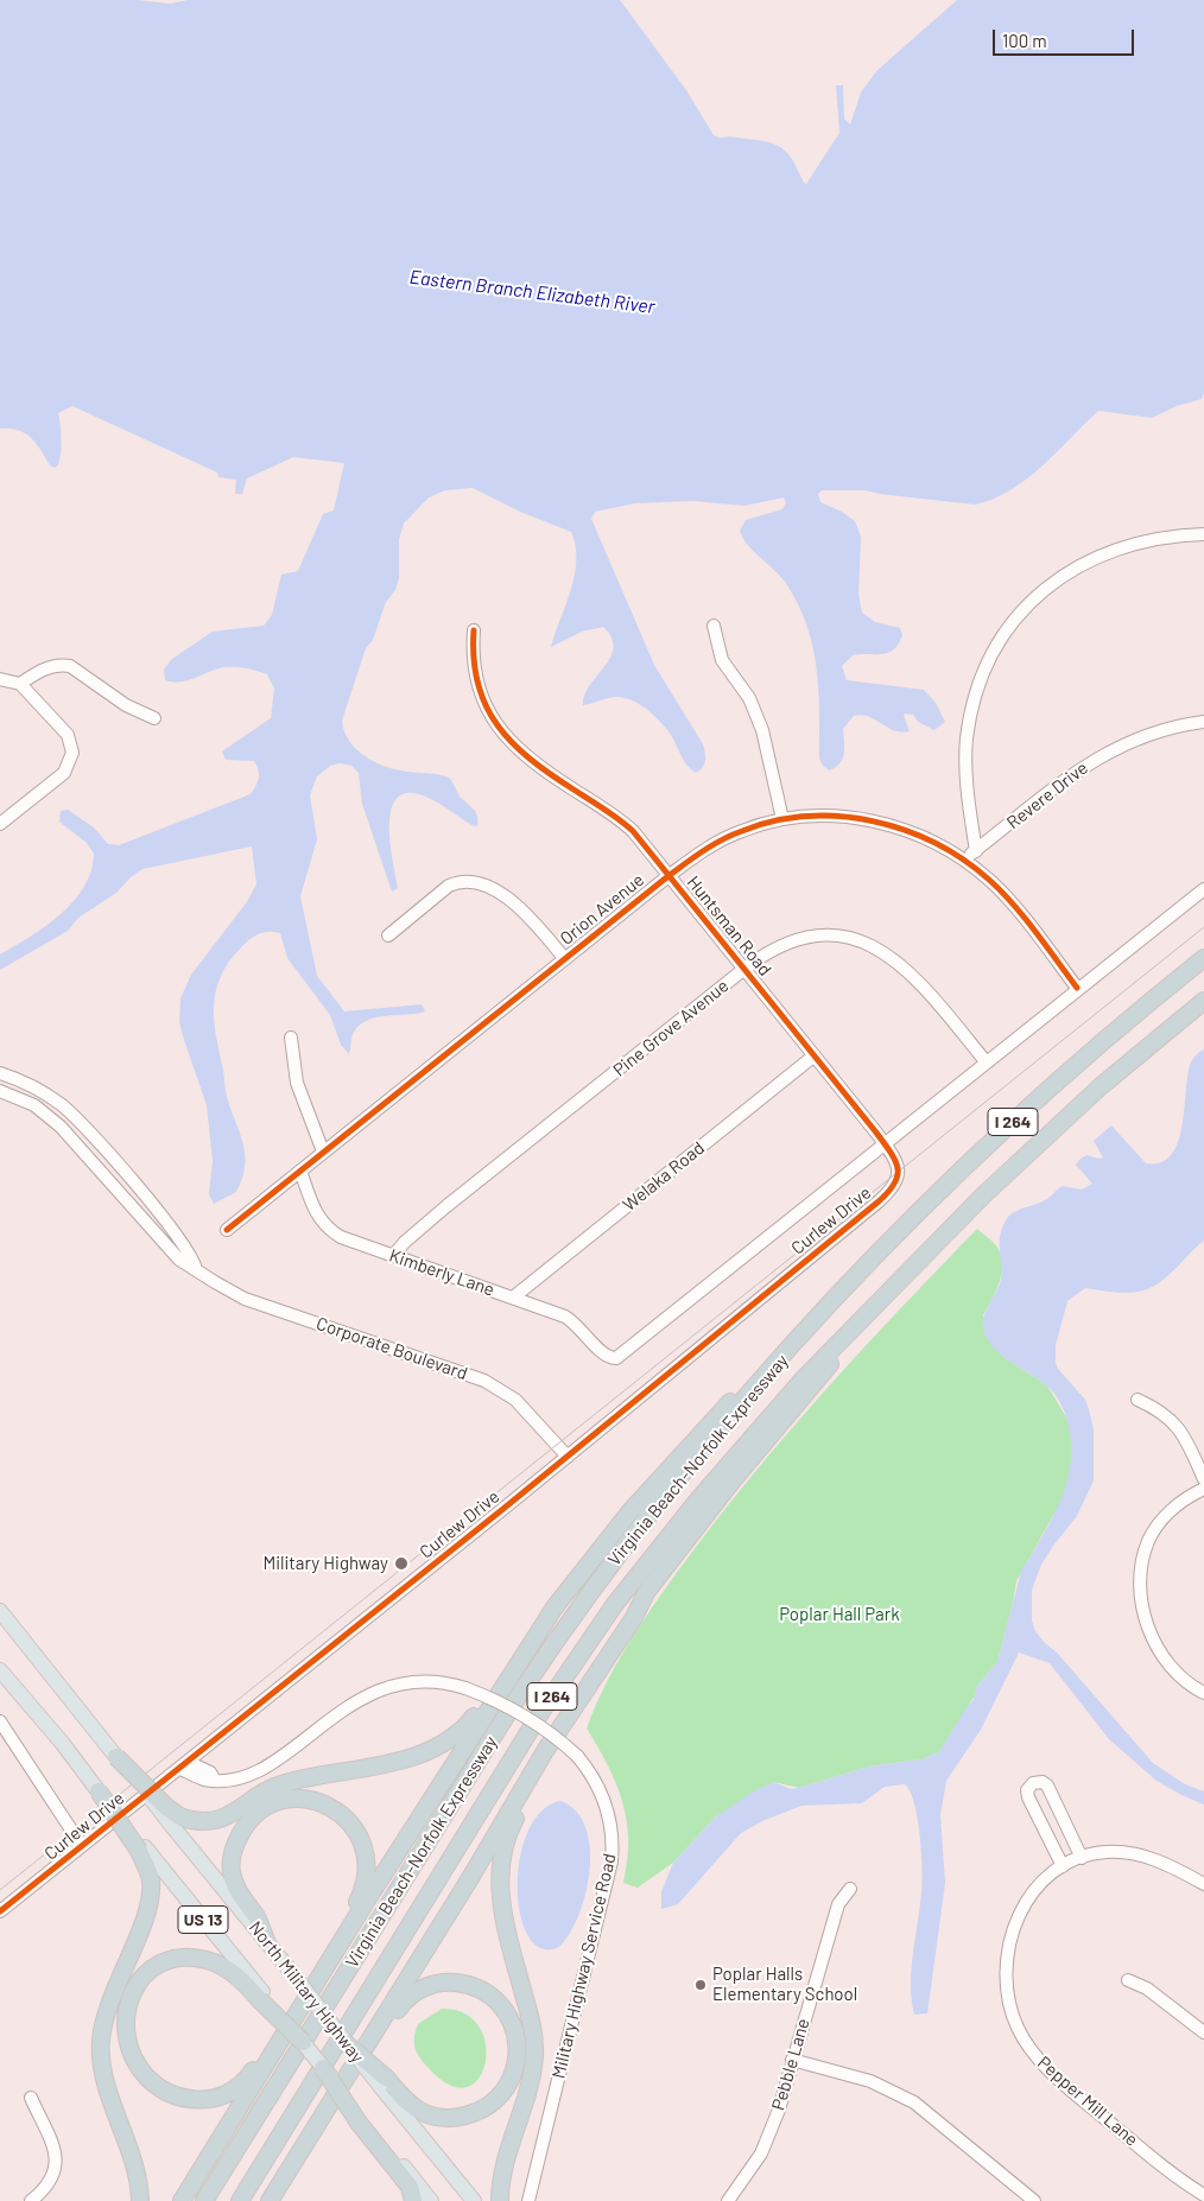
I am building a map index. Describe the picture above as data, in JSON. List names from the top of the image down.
{
  "streets": {
    "highway": ["I 264", "Virginia Beach-Norfolk Expressway"],
    "main road": ["US 13", "North Military Highway"],
    "street": [
      "Revere Drive",
      "Orion Avenue",
      "Huntsman Road",
      "Pine Grove Avenue",
      "Welaka Road",
      "Curlew Drive",
      "Kimberly Lane",
      "Corporate Boulevard",
      "Military Highway Service Road",
      "Pebble Lane",
      "Pepper Mill Lane"
    ]
  },
  "crossings": [
    ["Revere Drive", "Orion Avenue"],
    ["Orion Avenue", "Huntsman Road"],
    ["Orion Avenue", "Curlew Drive"],
    ["Orion Avenue", "Kimberly Lane"],
    ["Huntsman Road", "Pine Grove Avenue"],
    ["Huntsman Road", "Welaka Road"],
    ["Huntsman Road", "Curlew Drive"],
    ["Pine Grove Avenue", "Curlew Drive"],
    ["Pine Grove Avenue", "Kimberly Lane"],
    ["Welaka Road", "Kimberly Lane"],
    ["Curlew Drive", "Kimberly Lane"],
    ["Curlew Drive", "Corporate Boulevard"],
    ["Curlew Drive", "Military Highway Service Road"]
  ],
  "water": ["Eastern Branch Elizabeth River"],
  "parks": ["Poplar Hall Park"],
  "places": ["Military Highway", "Poplar Halls Elementary School"],
  "scale_bar": "100 m"
}
